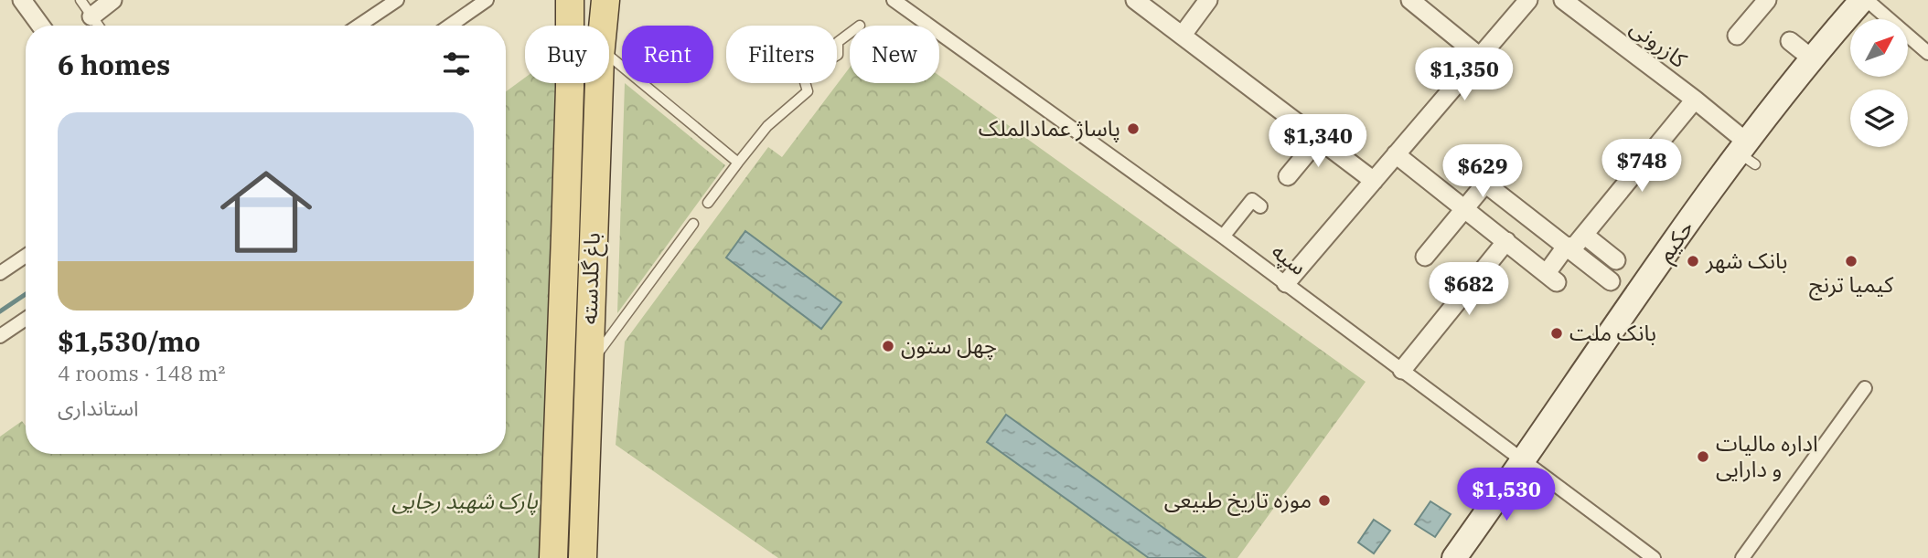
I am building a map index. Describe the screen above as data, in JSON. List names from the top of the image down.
{
  "streets": {
    "main road": ["حکیم", "باغ گلدسته"],
    "street": ["کازرونی", "سپه"]
  },
  "crossings": [
    ["کازرونی", "حکیم"],
    ["حکیم", "سپه"]
  ],
  "parks": ["پارک شهید رجایی"],
  "places": [
    "پاساژ عمادالملک",
    "بانک شهر",
    "کیمیا ترنج",
    "بانک ملت",
    "چهل ستون",
    "اداره مالیات و دارایی",
    "موزه تاریخ طبیعی"
  ],
  "north": "top right",
  "page": {
    "chip": [
      "Buy",
      "Rent",
      "Filters",
      "New"
    ],
    "heading": "6 homes",
    "price": [
      "$1,350",
      "$1,340",
      "$748",
      "$629",
      "$682",
      "$1,530"
    ],
    "list": [
      {
        "name": "$1,530/mo",
        "note": "4 rooms · 148 m² · استانداری"
      }
    ]
  }
}
